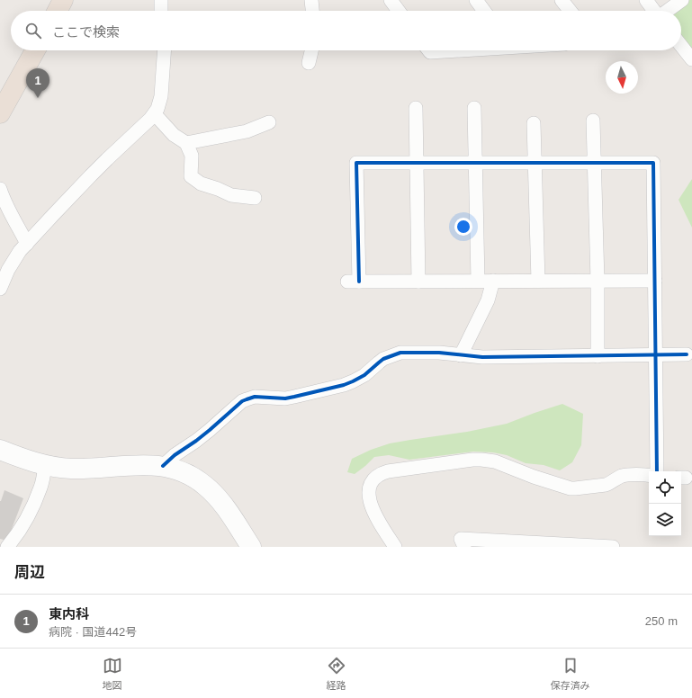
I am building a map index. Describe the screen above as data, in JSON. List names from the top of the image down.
{
  "north": "bottom",
  "page": {
    "search": "ここで検索",
    "pins": "1",
    "heading": "周辺",
    "list": [
      {
        "mark": "1",
        "name": "東内科",
        "note": "病院 · 国道442号",
        "value": "250 m"
      }
    ],
    "nav": ["地図", "経路", "保存済み"]
  }
}
